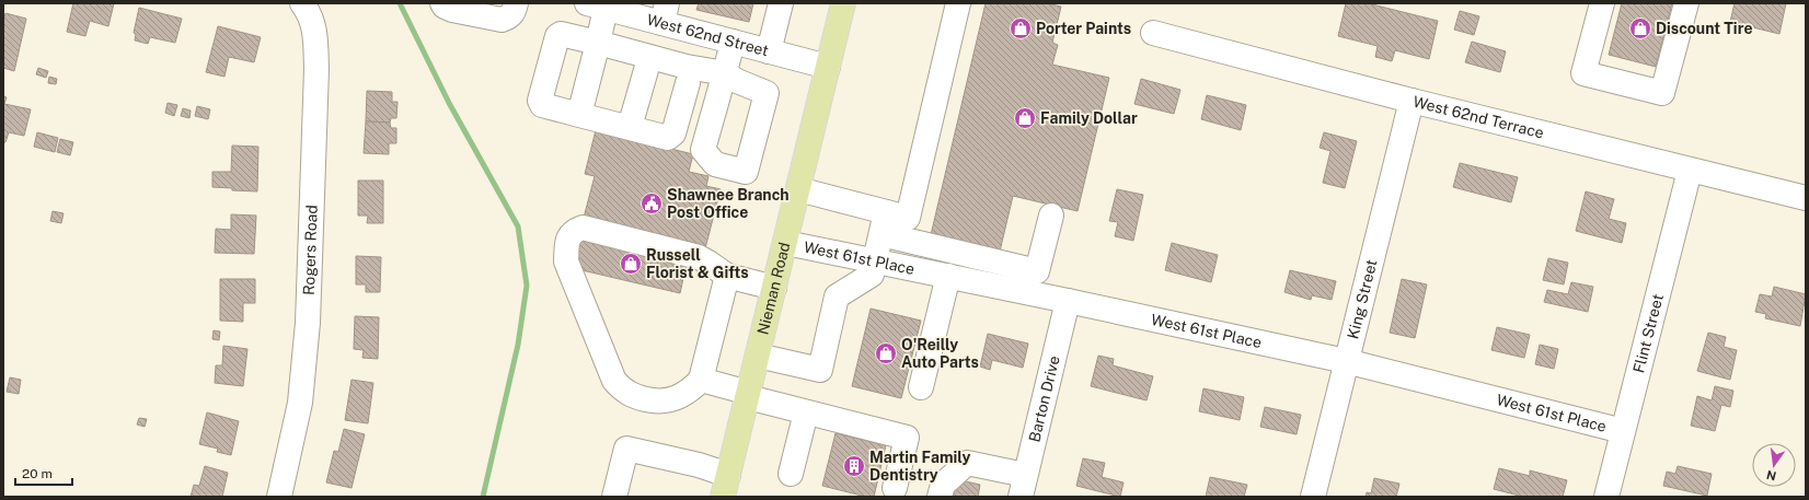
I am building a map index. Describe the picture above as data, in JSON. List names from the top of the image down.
{
  "streets": {
    "main road": ["Nieman Road"],
    "street": [
      "West 62nd Street",
      "West 62nd Terrace",
      "Rogers Road",
      "West 61st Place",
      "King Street",
      "Flint Street",
      "Barton Drive"
    ]
  },
  "crossings": [
    ["West 62nd Street", "Nieman Road"],
    ["West 62nd Terrace", "King Street"],
    ["West 62nd Terrace", "Flint Street"],
    ["West 61st Place", "Nieman Road"],
    ["West 61st Place", "King Street"],
    ["West 61st Place", "Flint Street"],
    ["West 61st Place", "Barton Drive"]
  ],
  "places": {
    "shop": [
      "Porter Paints",
      "Discount Tire",
      "Family Dollar",
      "Russell Florist & Gifts",
      "O'Reilly Auto Parts"
    ],
    "public building": ["Shawnee Branch Post Office"],
    "building": ["Martin Family Dentistry"]
  },
  "scale_bar": "20 m",
  "north": "bottom"
}
